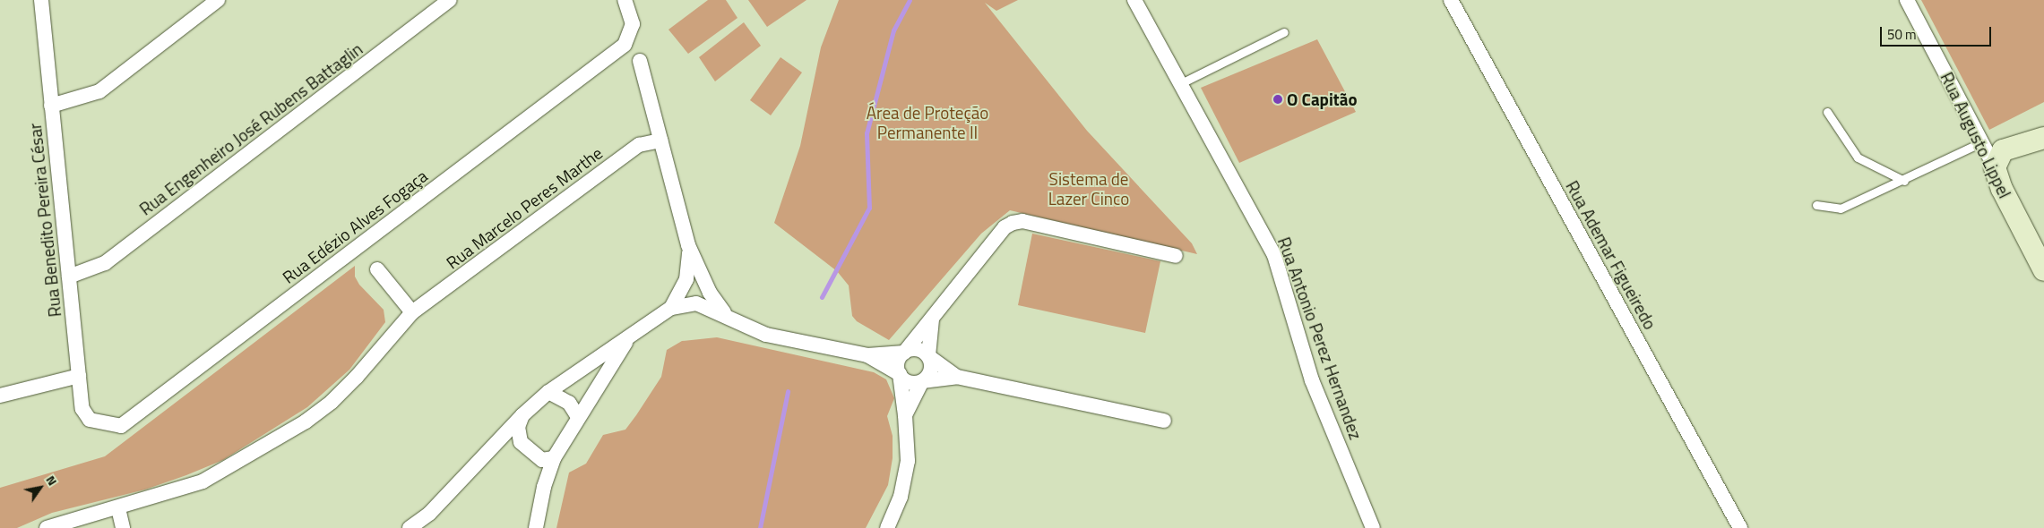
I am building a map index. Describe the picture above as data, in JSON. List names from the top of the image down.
{
  "streets": {
    "main road": ["Rua Augusto Lippel"],
    "street": [
      "Rua Engenheiro José Rubens Battaglin",
      "Rua Marcelo Peres Marthe",
      "Rua Benedito Pereira César",
      "Rua Edézio Alves Fogaça",
      "Rua Ademar Figueiredo",
      "Rua Antonio Perez Hernandez"
    ]
  },
  "crossings": [
    ["Rua Engenheiro José Rubens Battaglin", "Rua Benedito Pereira César"],
    ["Rua Benedito Pereira César", "Rua Edézio Alves Fogaça"]
  ],
  "parks": ["Área de Proteção Permanente II", "Sistema de Lazer Cinco"],
  "places": ["O Capitão"],
  "scale_bar": "50 m",
  "north": "top right"
}
